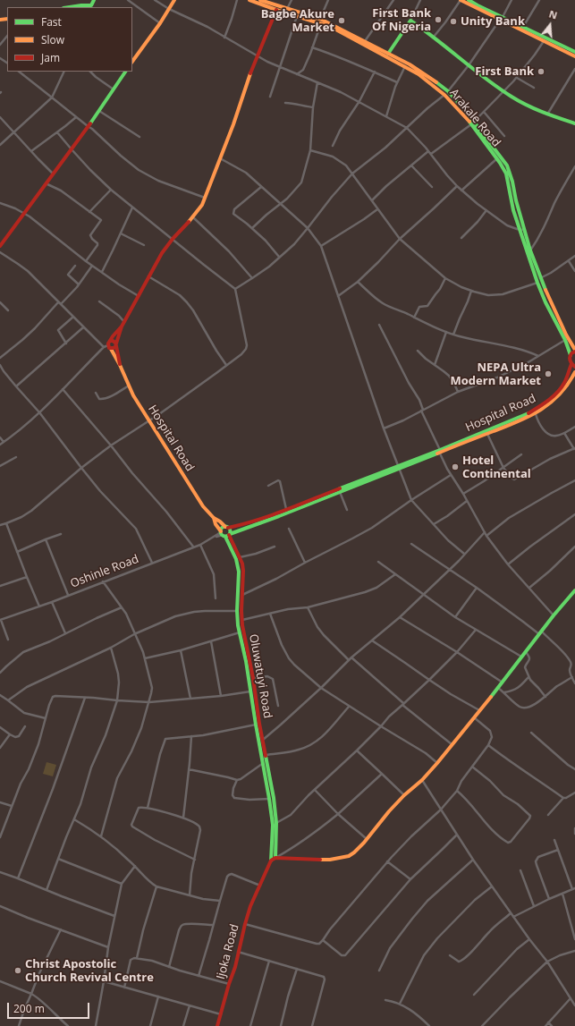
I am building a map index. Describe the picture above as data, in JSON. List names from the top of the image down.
{
  "streets": {
    "street": [
      "Arakale Road",
      "Hospital Road",
      "Oshinle Road",
      "Oluwatuyi Road",
      "Ijoka Road"
    ]
  },
  "crossings": [
    ["Arakale Road", "Hospital Road"]
  ],
  "places": [
    "First Bank Of Nigeria",
    "Bagbe Akure Market",
    "Unity Bank",
    "First Bank",
    "NEPA Ultra Modern Market",
    "Hotel Continental",
    "Christ Apostolic Church Revival Centre"
  ],
  "legend": ["Fast", "Slow", "Jam"],
  "scale_bar": "200 m",
  "north": "top"
}
